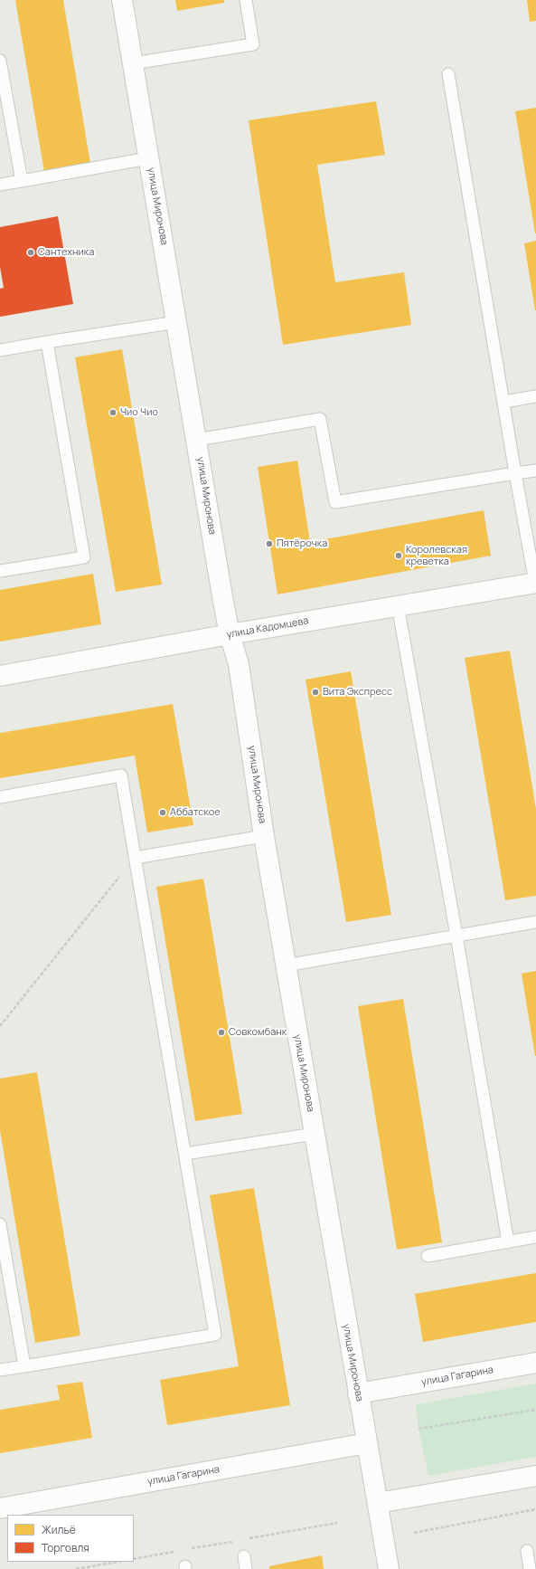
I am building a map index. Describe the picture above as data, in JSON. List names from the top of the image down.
{
  "streets": {
    "main road": ["улица Миронова", "улица Кадомцева", "улица Гагарина"]
  },
  "crossings": [
    ["улица Миронова", "улица Кадомцева"],
    ["улица Миронова", "улица Гагарина"]
  ],
  "places": [
    "Сантехника",
    "Чио Чио",
    "Пятёрочка",
    "Королевская креветка",
    "Вита Экспресс",
    "Аббатское",
    "Совкомбанк"
  ],
  "legend": ["Жильё", "Торговля"]
}
